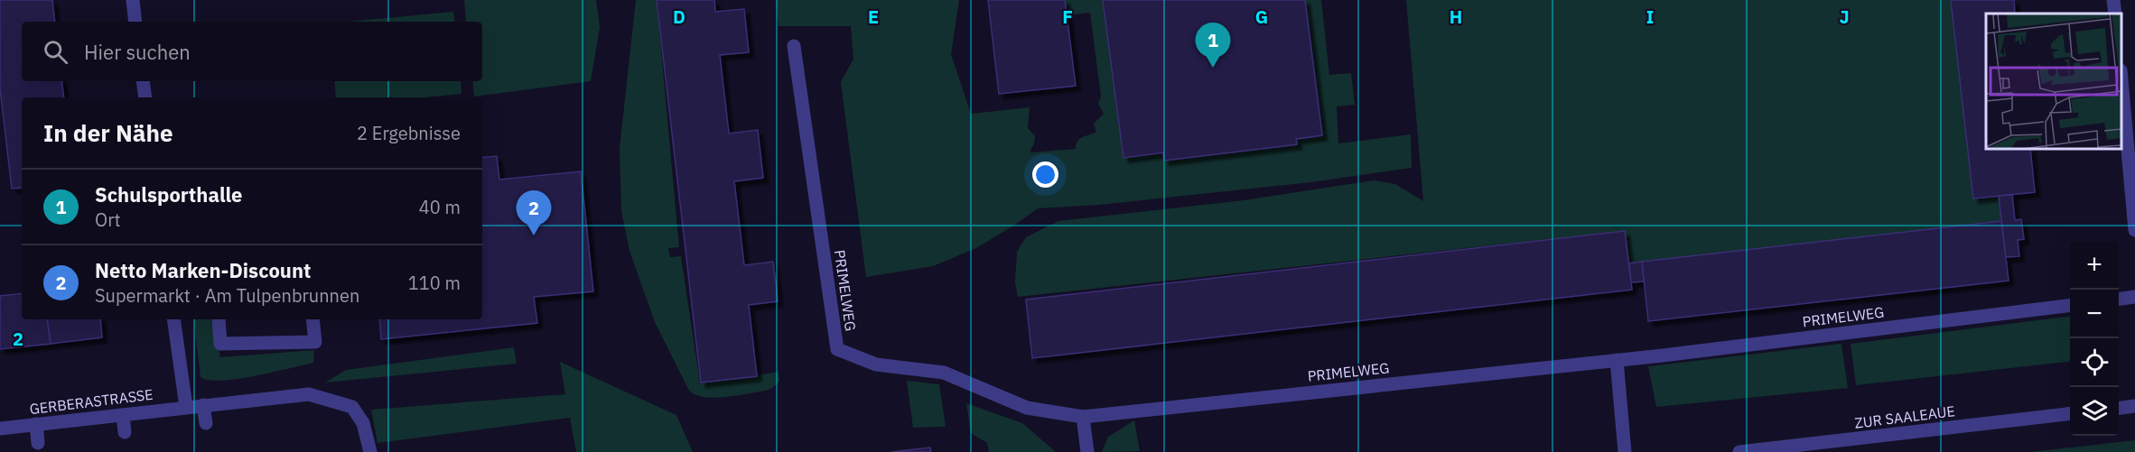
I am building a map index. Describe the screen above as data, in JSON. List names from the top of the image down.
{
  "streets": {
    "street": ["PRIMELWEG", "GERBERASTRASSE", "ZUR SAALEAUE"]
  },
  "page": {
    "search": "Hier suchen",
    "pins": ["1", "2"],
    "heading": ["In der Nähe", "2 Ergebnisse"],
    "list": [
      {
        "mark": "1",
        "name": "Schulsporthalle",
        "note": "Ort",
        "value": "40 m"
      },
      {
        "mark": "2",
        "name": "Netto Marken-Discount",
        "note": "Supermarkt · Am Tulpenbrunnen",
        "value": "110 m"
      }
    ],
    "map_buttons": ["+", "−"]
  },
  "grid": {
    "columns": [
      "D",
      "E",
      "F",
      "G",
      "H",
      "I",
      "J"
    ],
    "rows": ["2"]
  }
}
